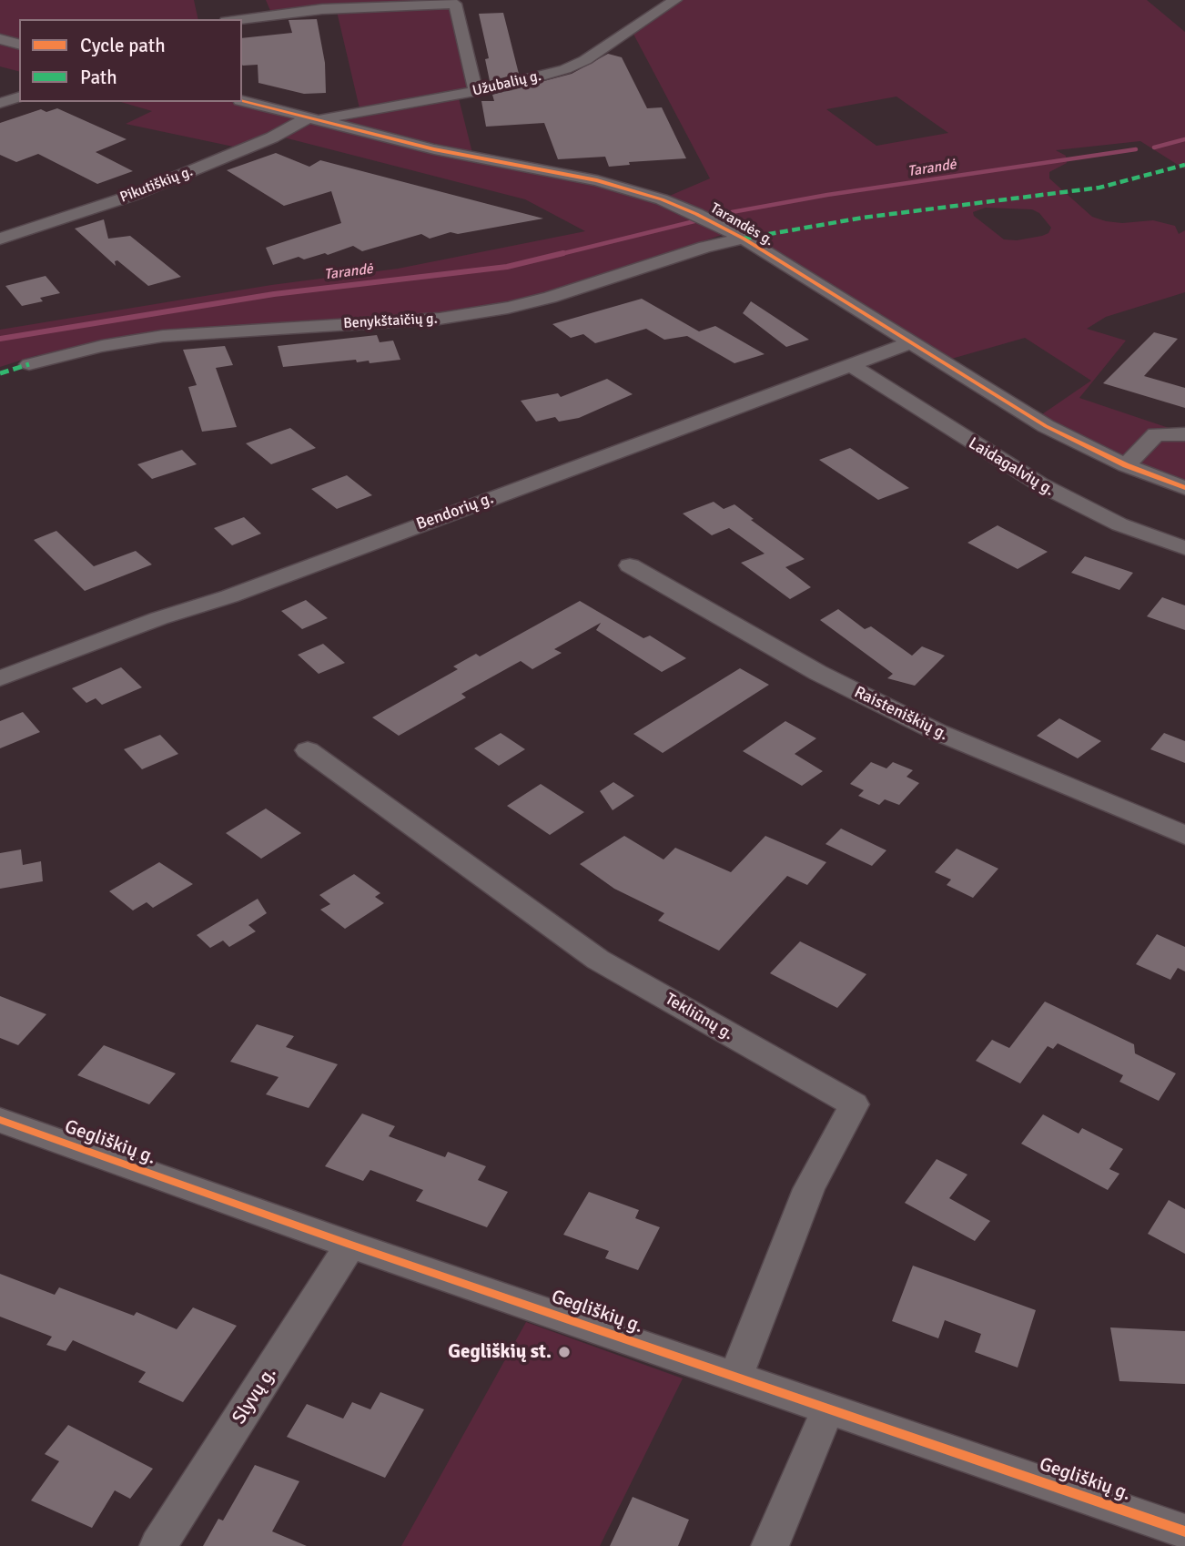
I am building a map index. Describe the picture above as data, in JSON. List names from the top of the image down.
{
  "streets": {
    "street": [
      "Užubalių g.",
      "Pikutiškių g.",
      "Tarandės g.",
      "Benykštaičių g.",
      "Laidagalvių g.",
      "Bendorių g.",
      "Raisteniškių g.",
      "Tekliūnų g.",
      "Gegliškių g.",
      "Slyvų g."
    ]
  },
  "crossings": [
    ["Užubalių g.", "Pikutiškių g."],
    ["Užubalių g.", "Tarandės g."],
    ["Pikutiškių g.", "Tarandės g."],
    ["Tarandės g.", "Benykštaičių g."],
    ["Tarandės g.", "Bendorių g."],
    ["Laidagalvių g.", "Bendorių g."],
    ["Tekliūnų g.", "Gegliškių g."],
    ["Gegliškių g.", "Slyvų g."]
  ],
  "water": ["Tarandė"],
  "places": ["Gegliškių st."],
  "legend": ["Cycle path", "Path"]
}
